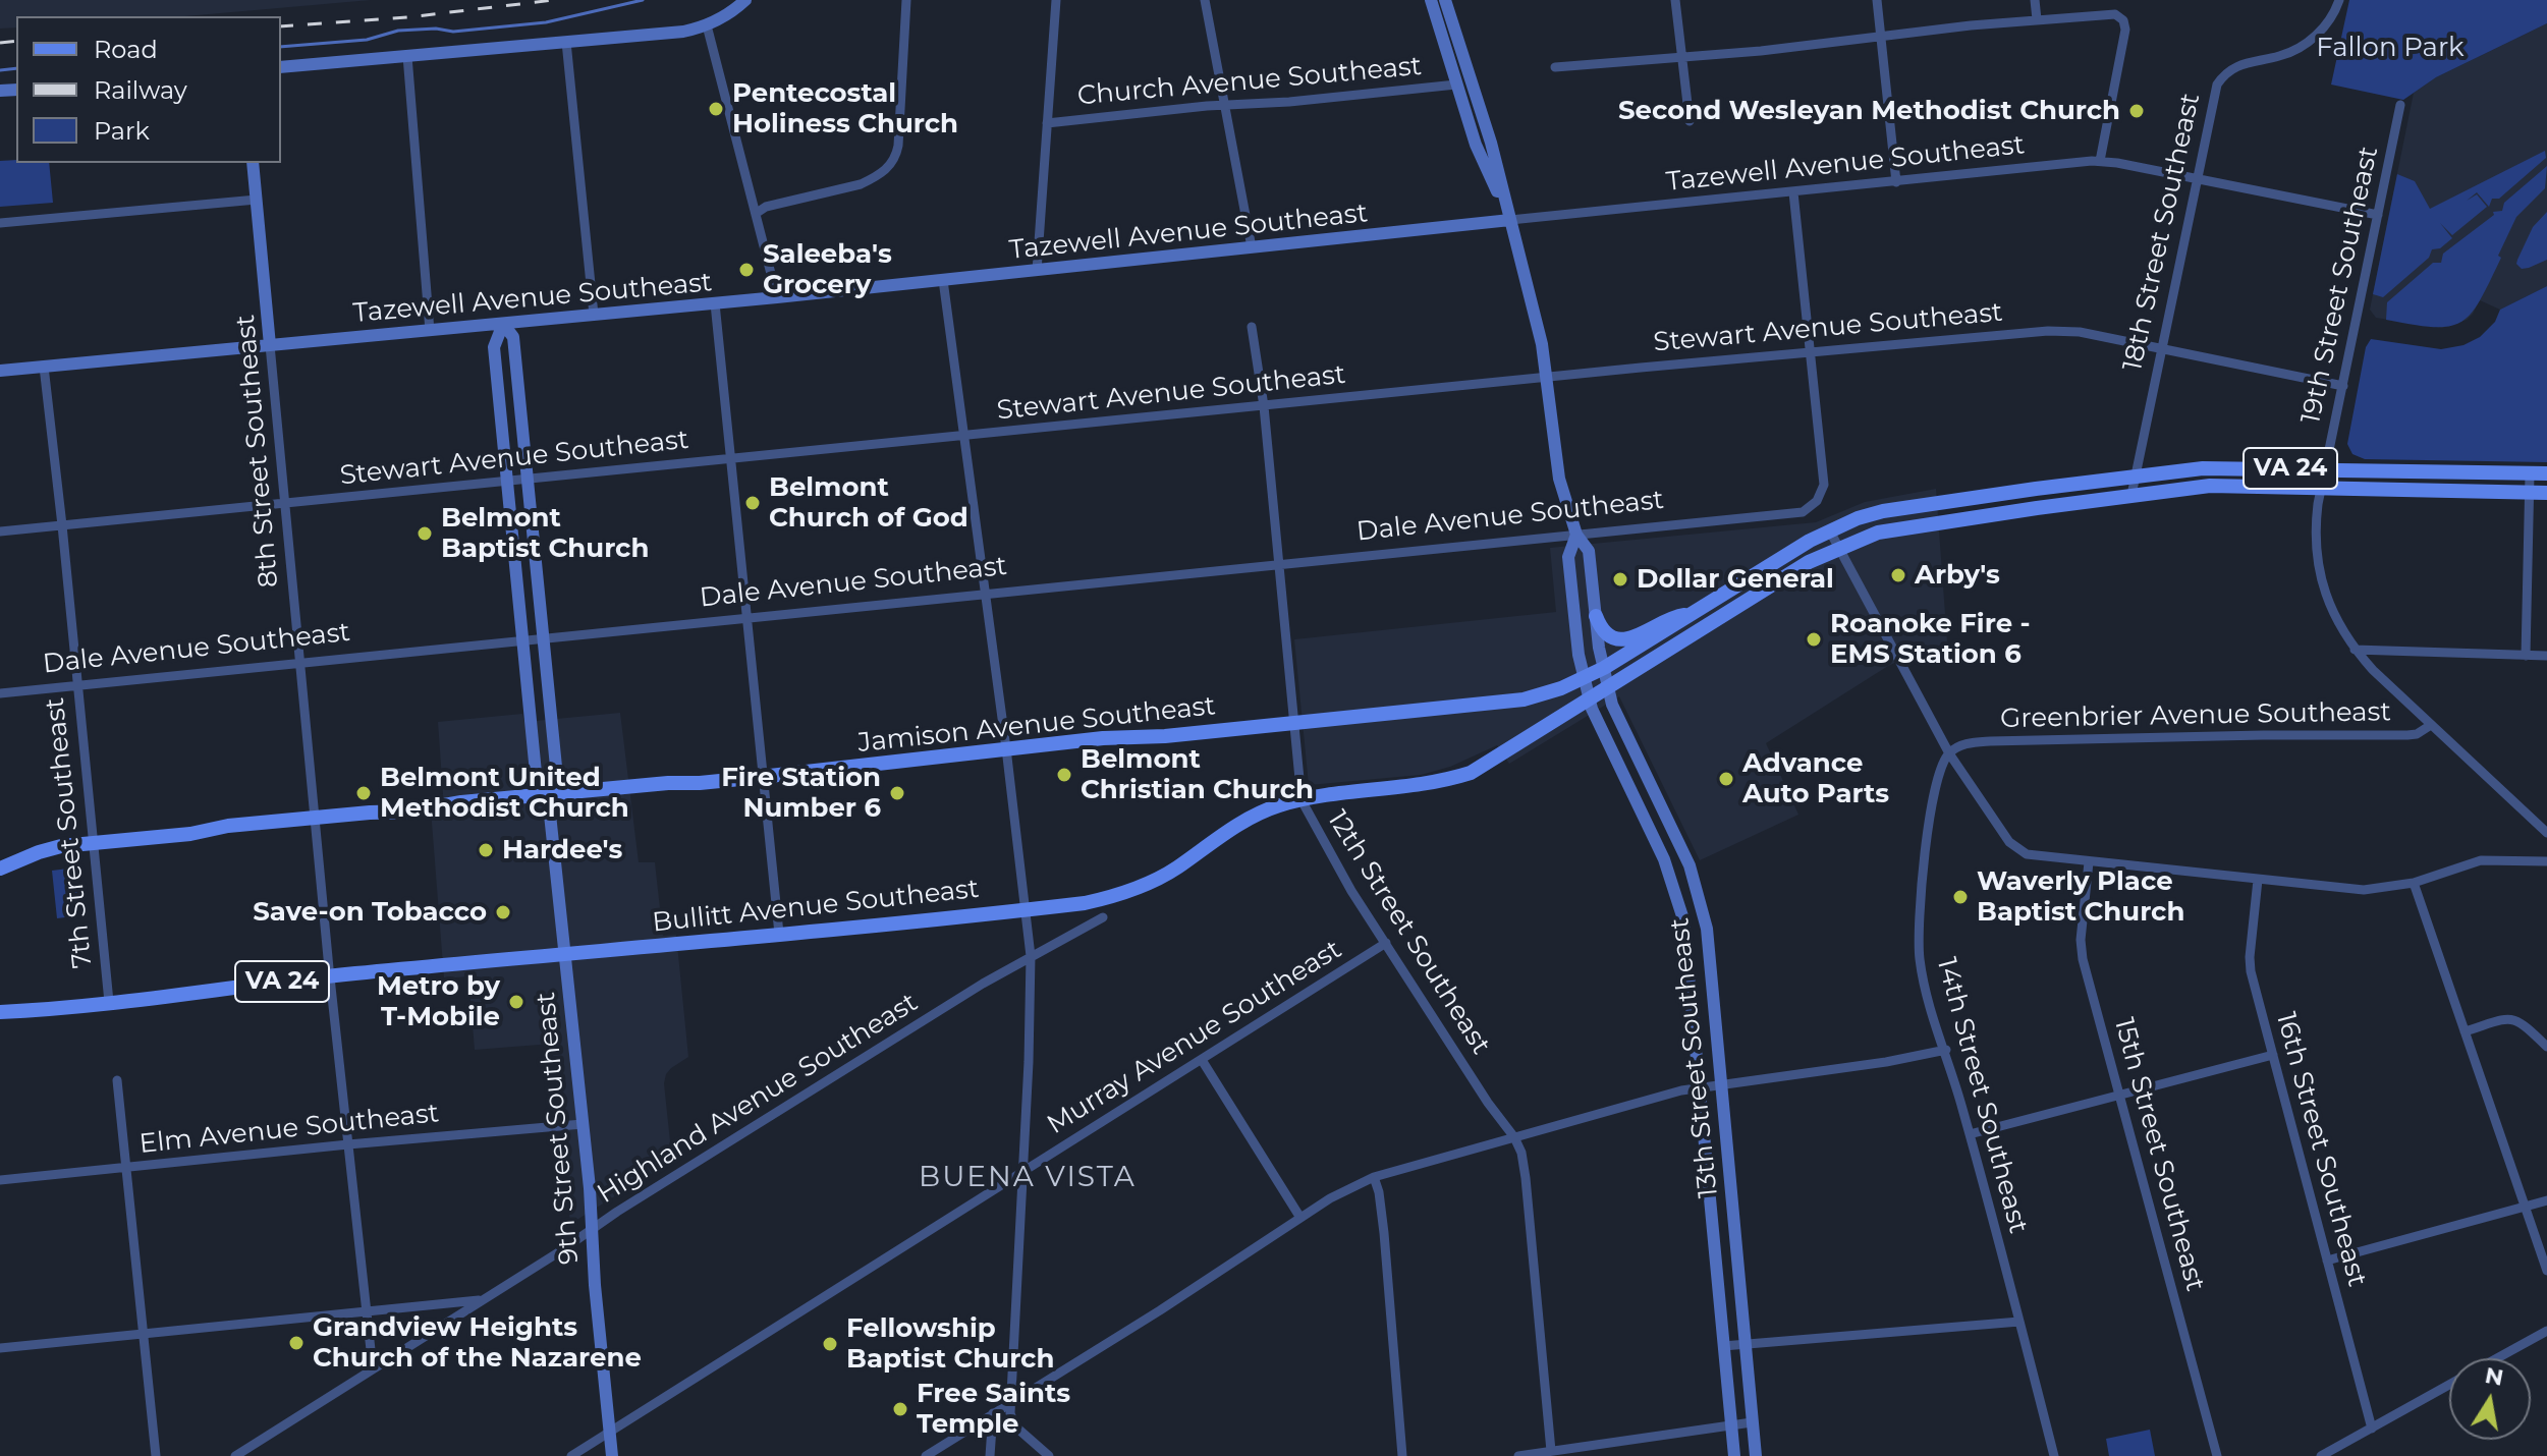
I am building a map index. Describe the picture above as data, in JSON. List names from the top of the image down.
{
  "streets": {
    "main road": ["VA 24", "Jamison Avenue Southeast", "Bullitt Avenue Southeast"],
    "street": [
      "Church Avenue Southeast",
      "Tazewell Avenue Southeast",
      "18th Street Southeast",
      "19th Street Southeast",
      "Stewart Avenue Southeast",
      "8th Street Southeast",
      "Dale Avenue Southeast",
      "Greenbrier Avenue Southeast",
      "7th Street Southeast",
      "12th Street Southeast",
      "Murray Avenue Southeast",
      "13th Street Southeast",
      "14th Street Southeast",
      "Highland Avenue Southeast",
      "9th Street Southeast",
      "Elm Avenue Southeast",
      "16th Street Southeast",
      "15th Street Southeast"
    ]
  },
  "crossings": [
    ["Church Avenue Southeast", "13th Street Southeast"],
    ["Tazewell Avenue Southeast", "18th Street Southeast"],
    ["Tazewell Avenue Southeast", "19th Street Southeast"],
    ["Tazewell Avenue Southeast", "8th Street Southeast"],
    ["Tazewell Avenue Southeast", "7th Street Southeast"],
    ["Tazewell Avenue Southeast", "13th Street Southeast"],
    ["Tazewell Avenue Southeast", "9th Street Southeast"],
    ["18th Street Southeast", "Stewart Avenue Southeast"],
    ["18th Street Southeast", "VA 24"],
    ["18th Street Southeast", "Jamison Avenue Southeast"],
    ["19th Street Southeast", "Stewart Avenue Southeast"],
    ["19th Street Southeast", "VA 24"],
    ["19th Street Southeast", "Greenbrier Avenue Southeast"],
    ["Stewart Avenue Southeast", "8th Street Southeast"],
    ["Stewart Avenue Southeast", "Dale Avenue Southeast"],
    ["Stewart Avenue Southeast", "7th Street Southeast"],
    ["Stewart Avenue Southeast", "12th Street Southeast"],
    ["Stewart Avenue Southeast", "13th Street Southeast"],
    ["Stewart Avenue Southeast", "9th Street Southeast"],
    ["8th Street Southeast", "Dale Avenue Southeast"],
    ["8th Street Southeast", "Jamison Avenue Southeast"],
    ["8th Street Southeast", "Bullitt Avenue Southeast"],
    ["8th Street Southeast", "Highland Avenue Southeast"],
    ["8th Street Southeast", "Elm Avenue Southeast"],
    ["VA 24", "Jamison Avenue Southeast"],
    ["VA 24", "Bullitt Avenue Southeast"],
    ["VA 24", "13th Street Southeast"],
    ["Dale Avenue Southeast", "7th Street Southeast"],
    ["Dale Avenue Southeast", "12th Street Southeast"],
    ["Dale Avenue Southeast", "13th Street Southeast"],
    ["Dale Avenue Southeast", "9th Street Southeast"],
    ["Greenbrier Avenue Southeast", "14th Street Southeast"],
    ["Jamison Avenue Southeast", "7th Street Southeast"],
    ["Jamison Avenue Southeast", "12th Street Southeast"],
    ["Jamison Avenue Southeast", "13th Street Southeast"],
    ["Jamison Avenue Southeast", "9th Street Southeast"],
    ["7th Street Southeast", "Bullitt Avenue Southeast"],
    ["Bullitt Avenue Southeast", "12th Street Southeast"],
    ["Bullitt Avenue Southeast", "13th Street Southeast"],
    ["Bullitt Avenue Southeast", "9th Street Southeast"],
    ["12th Street Southeast", "Murray Avenue Southeast"],
    ["Murray Avenue Southeast", "9th Street Southeast"],
    ["Highland Avenue Southeast", "9th Street Southeast"],
    ["9th Street Southeast", "Elm Avenue Southeast"]
  ],
  "districts": ["BUENA VISTA"],
  "parks": ["Fallon Park"],
  "places": [
    "Pentecostal Holiness Church",
    "Second Wesleyan Methodist Church",
    "Saleeba's Grocery",
    "Belmont Church of God",
    "Belmont Baptist Church",
    "Arby's",
    "Dollar General",
    "Roanoke Fire - EMS Station 6",
    "Belmont Christian Church",
    "Advance Auto Parts",
    "Belmont United Methodist Church",
    "Fire Station Number 6",
    "Hardee's",
    "Waverly Place Baptist Church",
    "Save-on Tobacco",
    "Metro by T-Mobile",
    "Grandview Heights Church of the Nazarene",
    "Fellowship Baptist Church",
    "Free Saints Temple"
  ],
  "legend": ["Road", "Railway", "Park"],
  "north": "top"
}
